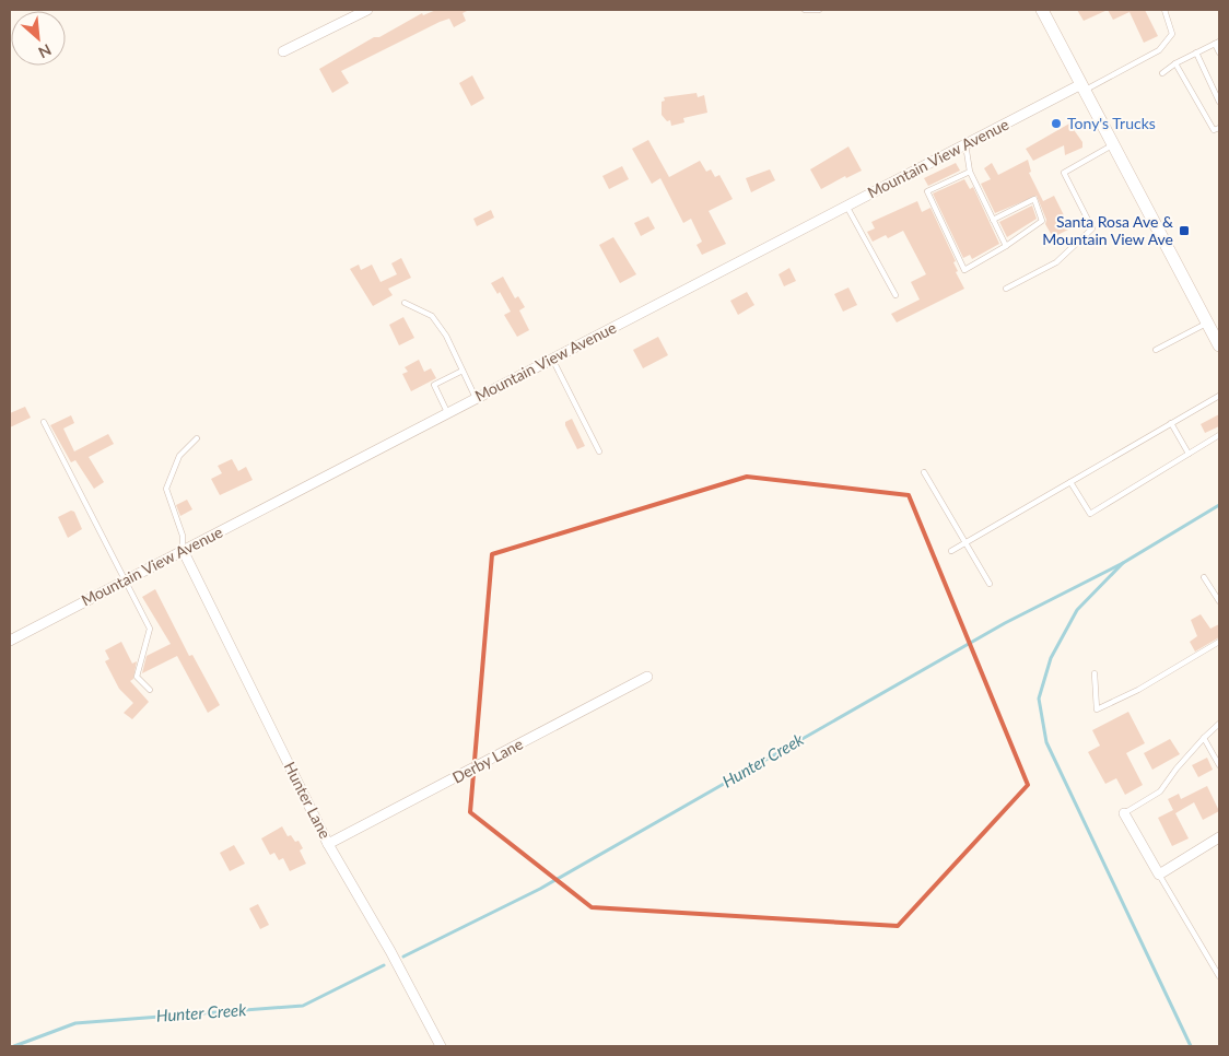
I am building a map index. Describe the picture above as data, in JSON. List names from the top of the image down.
{
  "streets": {
    "street": ["Mountain View Avenue", "Derby Lane", "Hunter Lane"]
  },
  "crossings": [
    ["Mountain View Avenue", "Hunter Lane"],
    ["Derby Lane", "Hunter Lane"]
  ],
  "water": ["Hunter Creek"],
  "places": {
    "other": ["Tony's Trucks"],
    "transit": ["Santa Rosa Ave & Mountain View Ave"]
  },
  "north": "bottom right"
}
